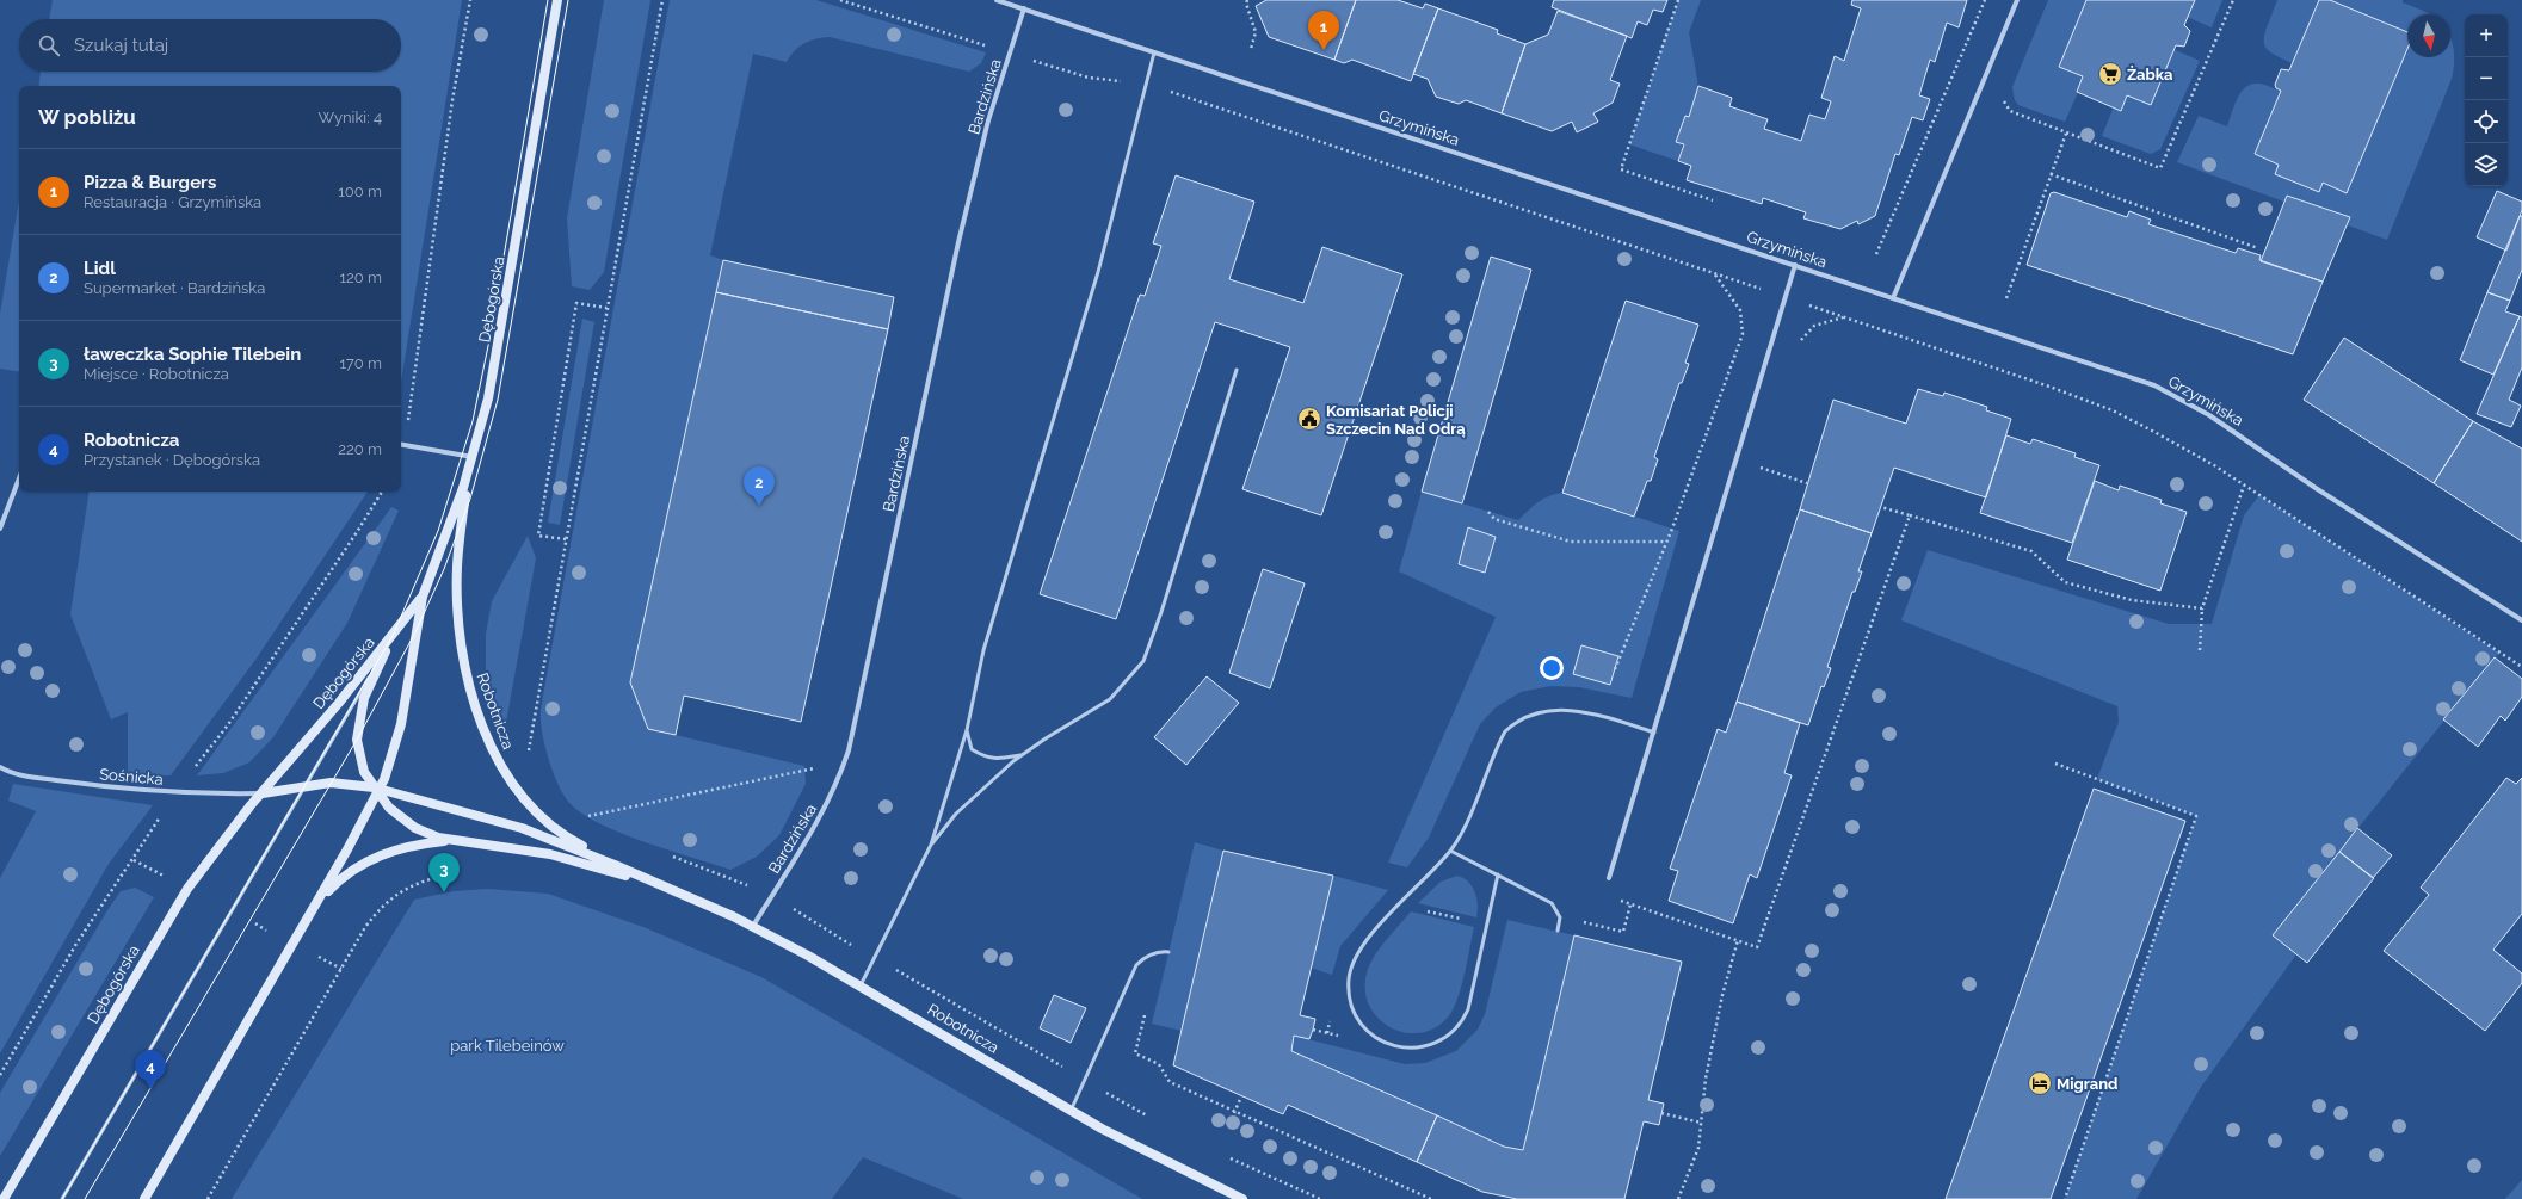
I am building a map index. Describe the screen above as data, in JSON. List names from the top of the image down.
{
  "streets": {
    "street": [
      "Bardzińska",
      "Grzymińska",
      "Dębogórska",
      "Robotnicza",
      "Sośnicka"
    ]
  },
  "crossings": [
    ["Bardzińska", "Grzymińska"],
    ["Bardzińska", "Robotnicza"],
    ["Dębogórska", "Robotnicza"],
    ["Dębogórska", "Sośnicka"]
  ],
  "parks": ["park Tilebeinów"],
  "places": {
    "supermarket": ["Żabka"],
    "public building": ["Komisariat Policji Szczecin Nad Odrą"],
    "hotel": ["Migrand"]
  },
  "north": "bottom",
  "page": {
    "pins": [
      "1",
      "2",
      "3",
      "4"
    ],
    "map_buttons": ["+", "−"],
    "search": "Szukaj tutaj",
    "heading": ["W pobliżu", "Wyniki: 4"],
    "list": [
      {
        "mark": "1",
        "name": "Pizza & Burgers",
        "note": "Restauracja · Grzymińska",
        "value": "100 m"
      },
      {
        "mark": "2",
        "name": "Lidl",
        "note": "Supermarket · Bardzińska",
        "value": "120 m"
      },
      {
        "mark": "3",
        "name": "ławeczka Sophie Tilebein",
        "note": "Miejsce · Robotnicza",
        "value": "170 m"
      },
      {
        "mark": "4",
        "name": "Robotnicza",
        "note": "Przystanek · Dębogórska",
        "value": "220 m"
      }
    ]
  }
}
